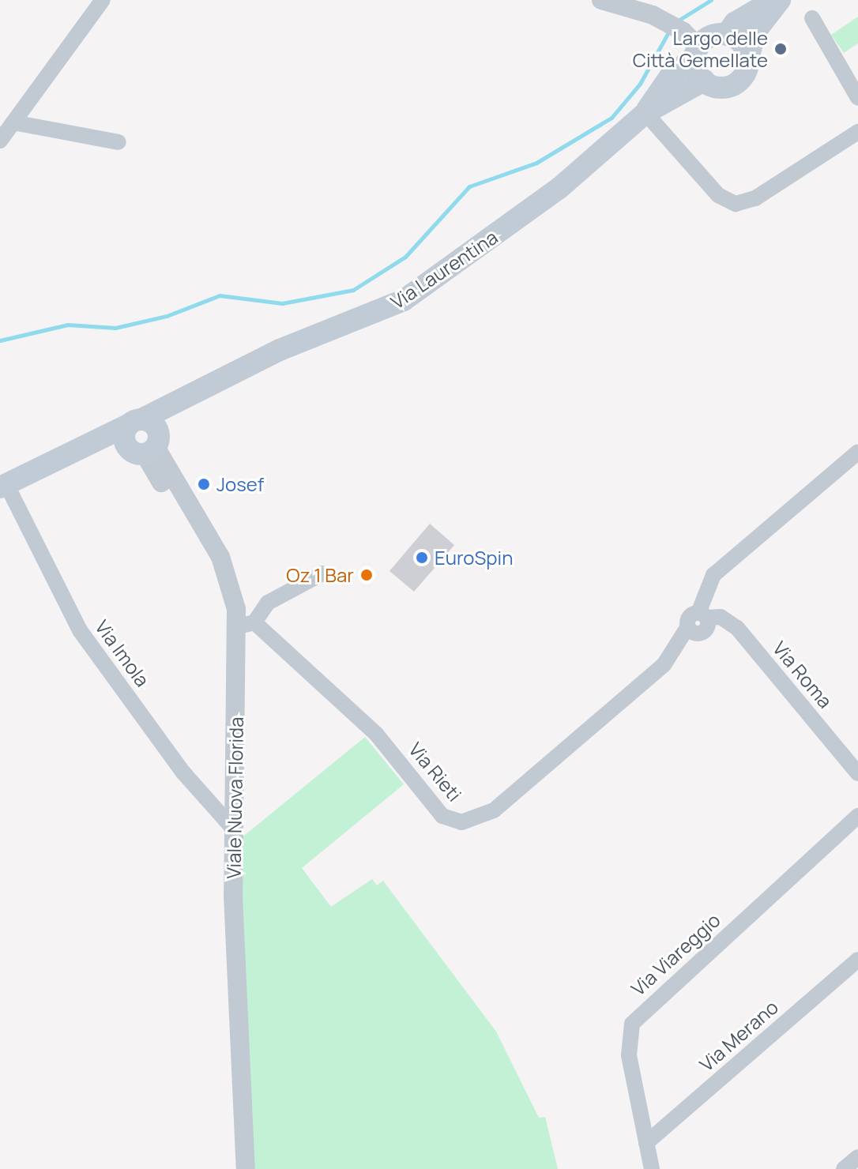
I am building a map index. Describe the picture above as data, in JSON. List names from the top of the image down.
{
  "streets": {
    "main road": ["Via Laurentina"],
    "street": [
      "Via Imola",
      "Via Roma",
      "Via Rieti",
      "Viale Nuova Florida",
      "Via Viareggio",
      "Via Merano"
    ]
  },
  "crossings": [
    ["Via Laurentina", "Via Imola"],
    ["Via Laurentina", "Viale Nuova Florida"],
    ["Via Imola", "Viale Nuova Florida"],
    ["Via Roma", "Via Rieti"],
    ["Via Rieti", "Viale Nuova Florida"],
    ["Via Viareggio", "Via Merano"]
  ],
  "places": [
    "Largo delle Città Gemellate",
    "Josef",
    "EuroSpin",
    "Oz 1 Bar"
  ]
}
